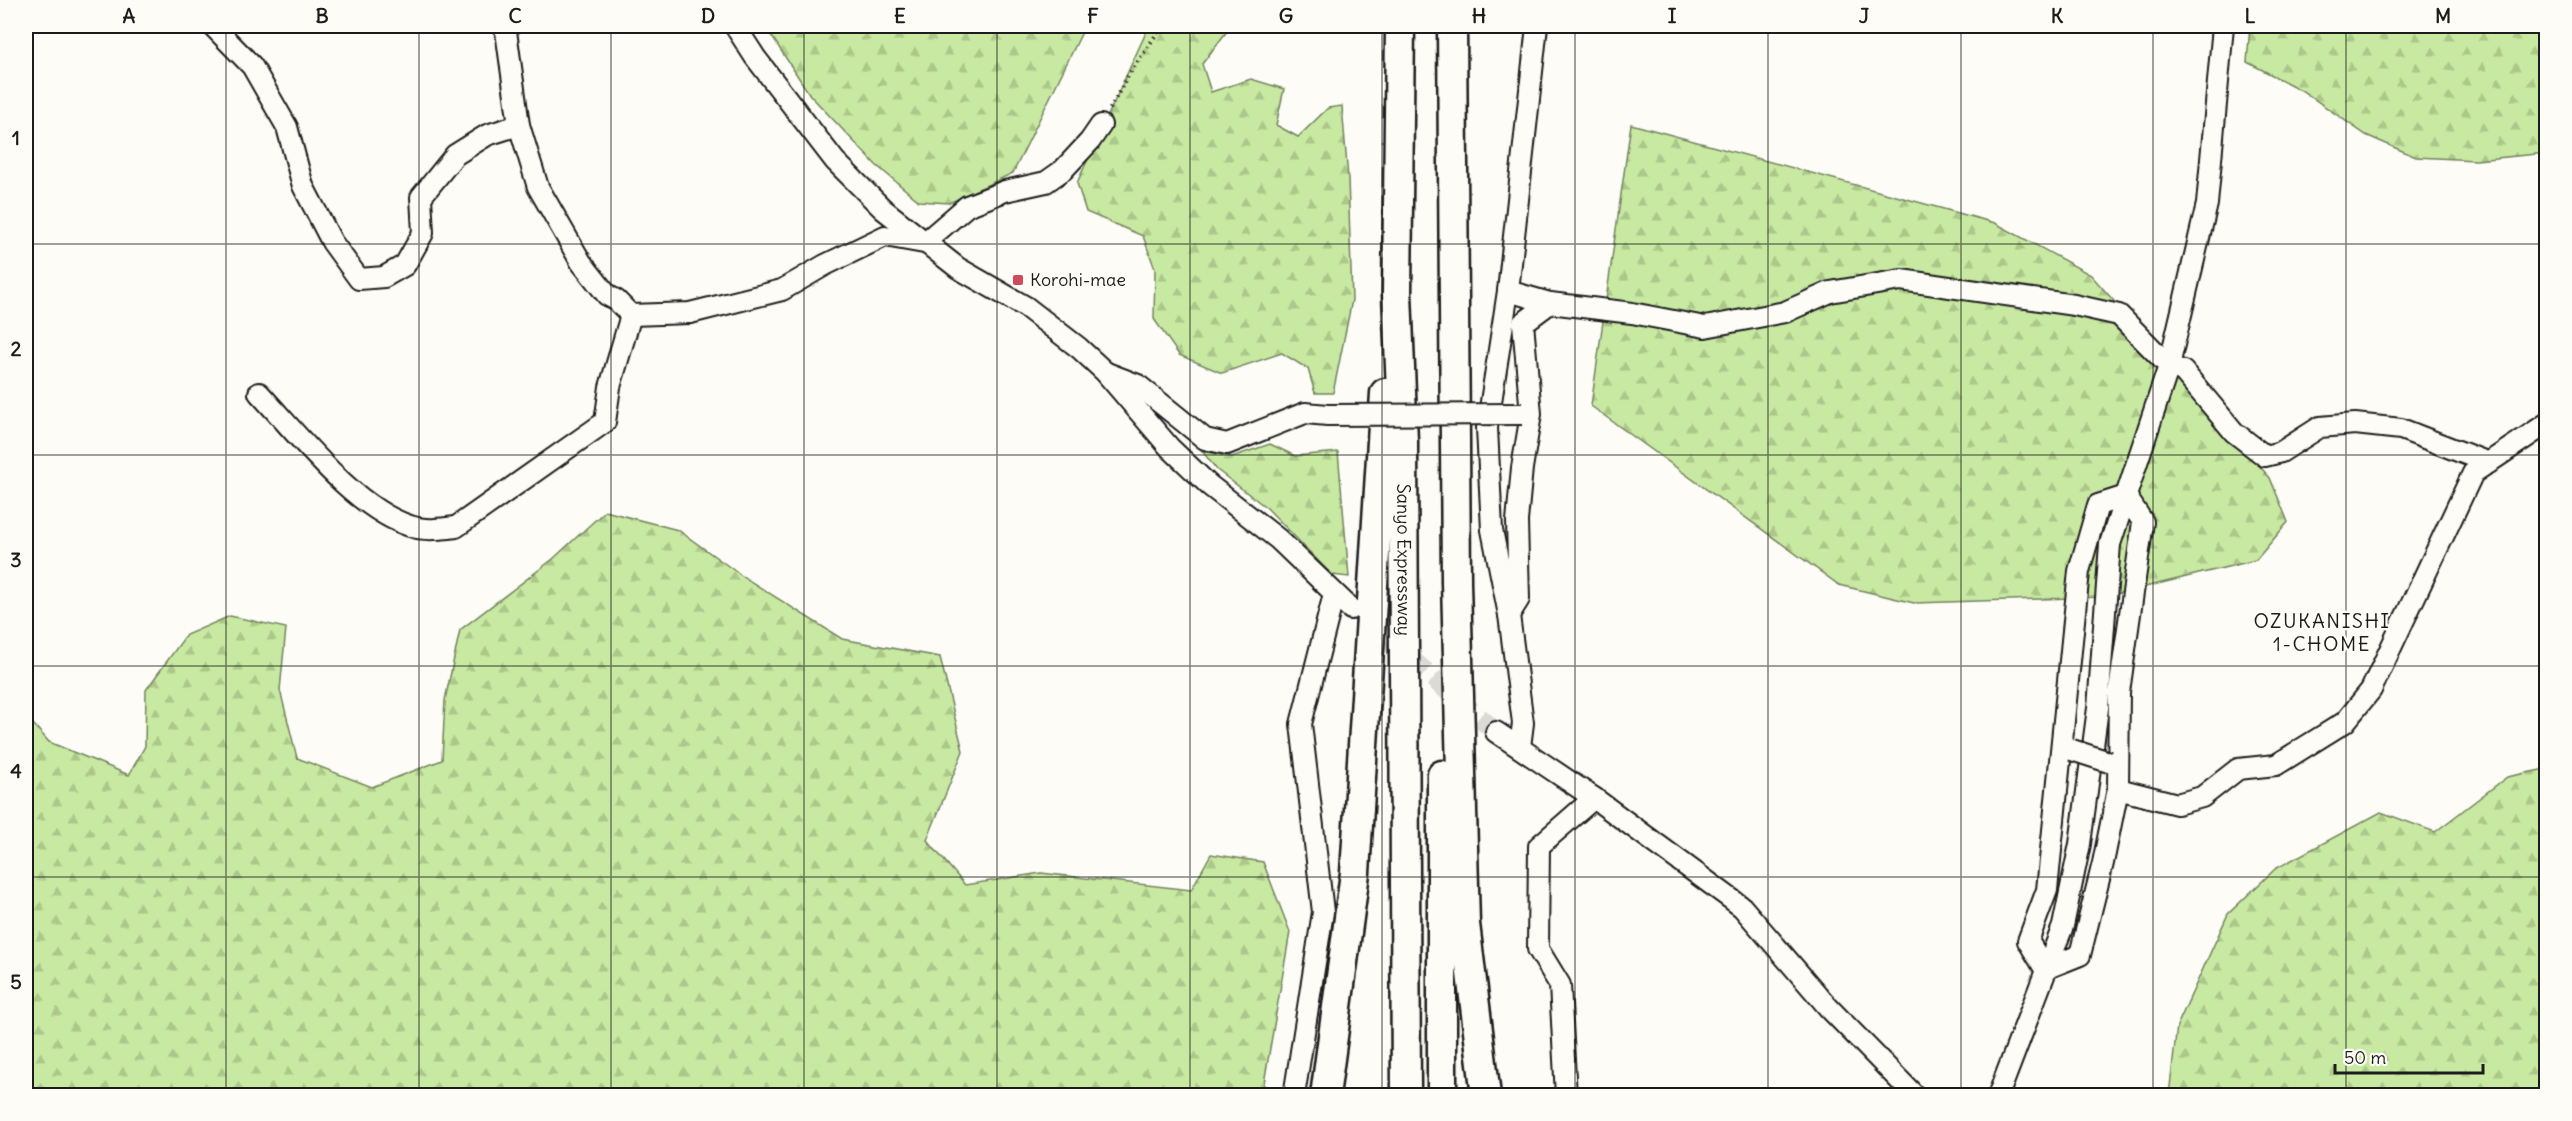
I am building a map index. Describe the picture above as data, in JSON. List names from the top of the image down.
{
  "streets": {
    "highway": ["Sanyo Expressway"]
  },
  "districts": ["OZUKANISHI 1-CHOME"],
  "places": {
    "transit": ["Korohi-mae"]
  },
  "scale_bar": "50 m",
  "grid": {
    "columns": [
      "A",
      "B",
      "C",
      "D",
      "E",
      "F",
      "G",
      "H",
      "I",
      "J",
      "K",
      "L",
      "M"
    ],
    "rows": [
      "1",
      "2",
      "3",
      "4",
      "5"
    ]
  }
}
